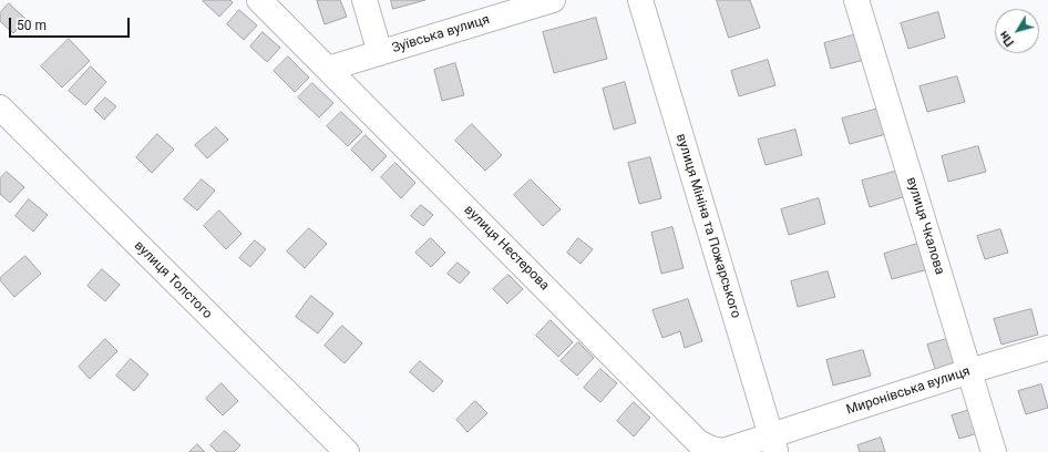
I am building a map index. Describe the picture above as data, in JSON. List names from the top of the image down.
{
  "streets": {
    "street": [
      "Зуївська вулиця",
      "вулиця Мініна та Пожарського",
      "вулиця Чкалова",
      "вулиця Нестерова",
      "вулиця Толстого",
      "Миронівська вулиця"
    ]
  },
  "crossings": [
    ["Зуївська вулиця", "вулиця Нестерова"],
    ["вулиця Мініна та Пожарського", "вулиця Нестерова"],
    ["вулиця Мініна та Пожарського", "Миронівська вулиця"],
    ["вулиця Чкалова", "Миронівська вулиця"],
    ["вулиця Нестерова", "Миронівська вулиця"]
  ],
  "scale_bar": "50 m",
  "north": "bottom left"
}
